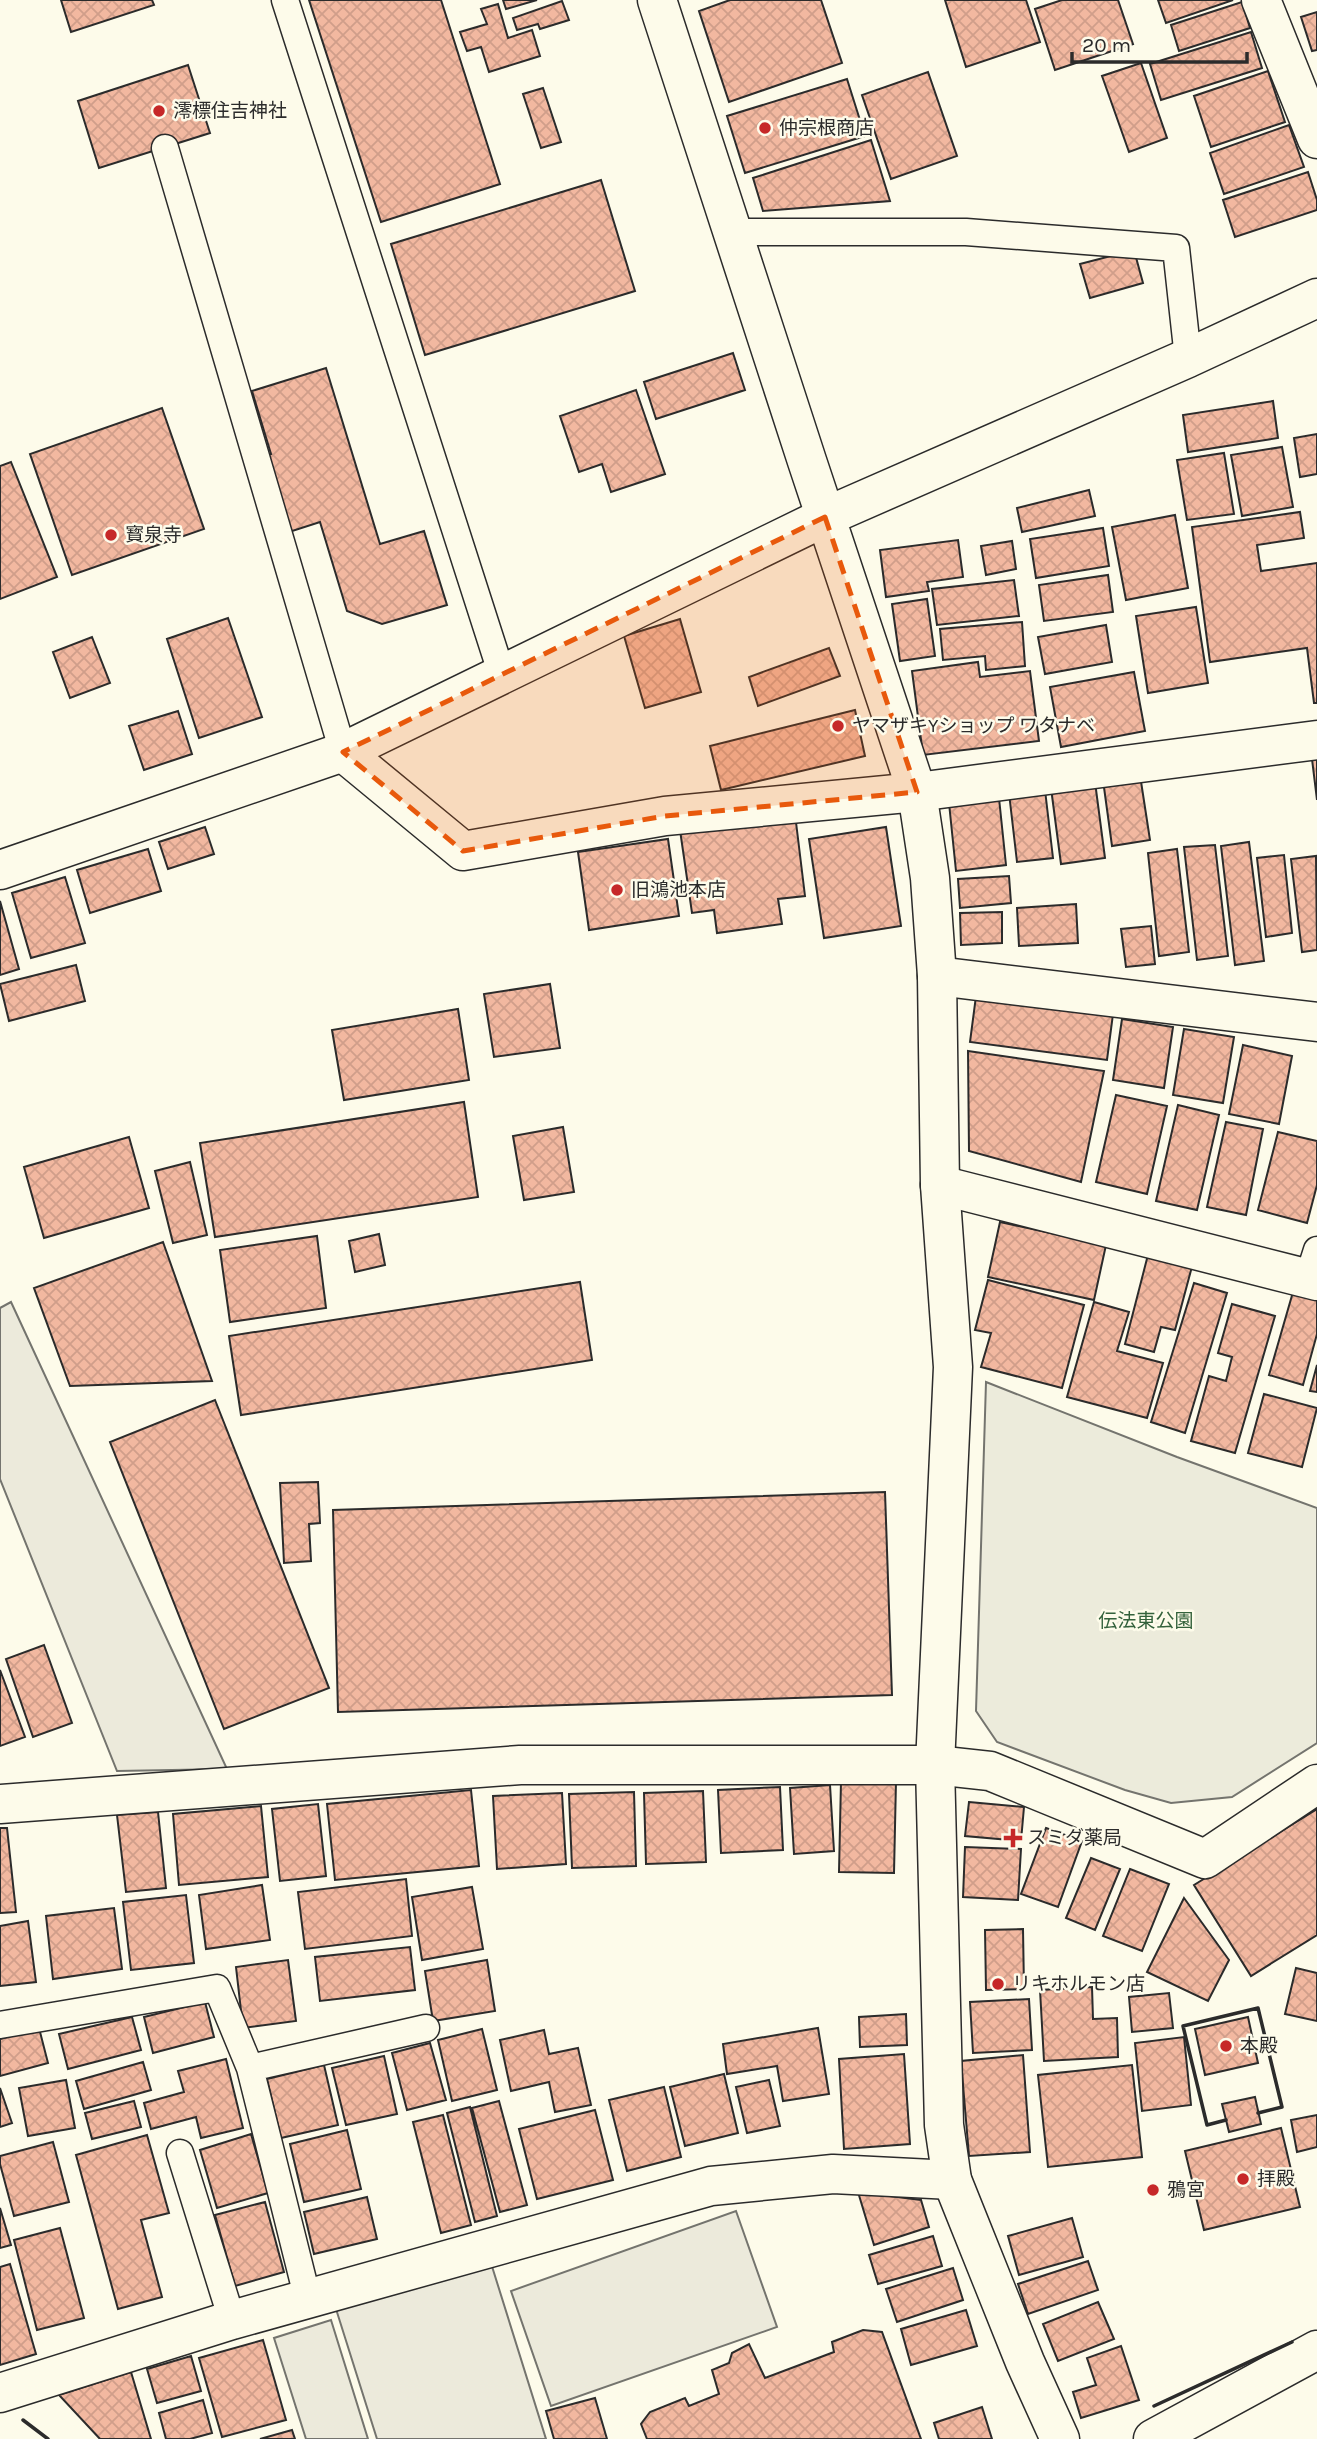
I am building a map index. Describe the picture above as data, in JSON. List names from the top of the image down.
{
  "parks": ["伝法東公園"],
  "places": {
    "other": [
      "澪標住吉神社",
      "仲宗根商店",
      "寳泉寺",
      "ヤマザキYショップ ワタナベ",
      "旧鴻池本店",
      "リキホルモン店",
      "本殿",
      "拝殿",
      "鴉宮"
    ],
    "health": ["スミダ薬局"]
  },
  "scale_bar": "20 m"
}
